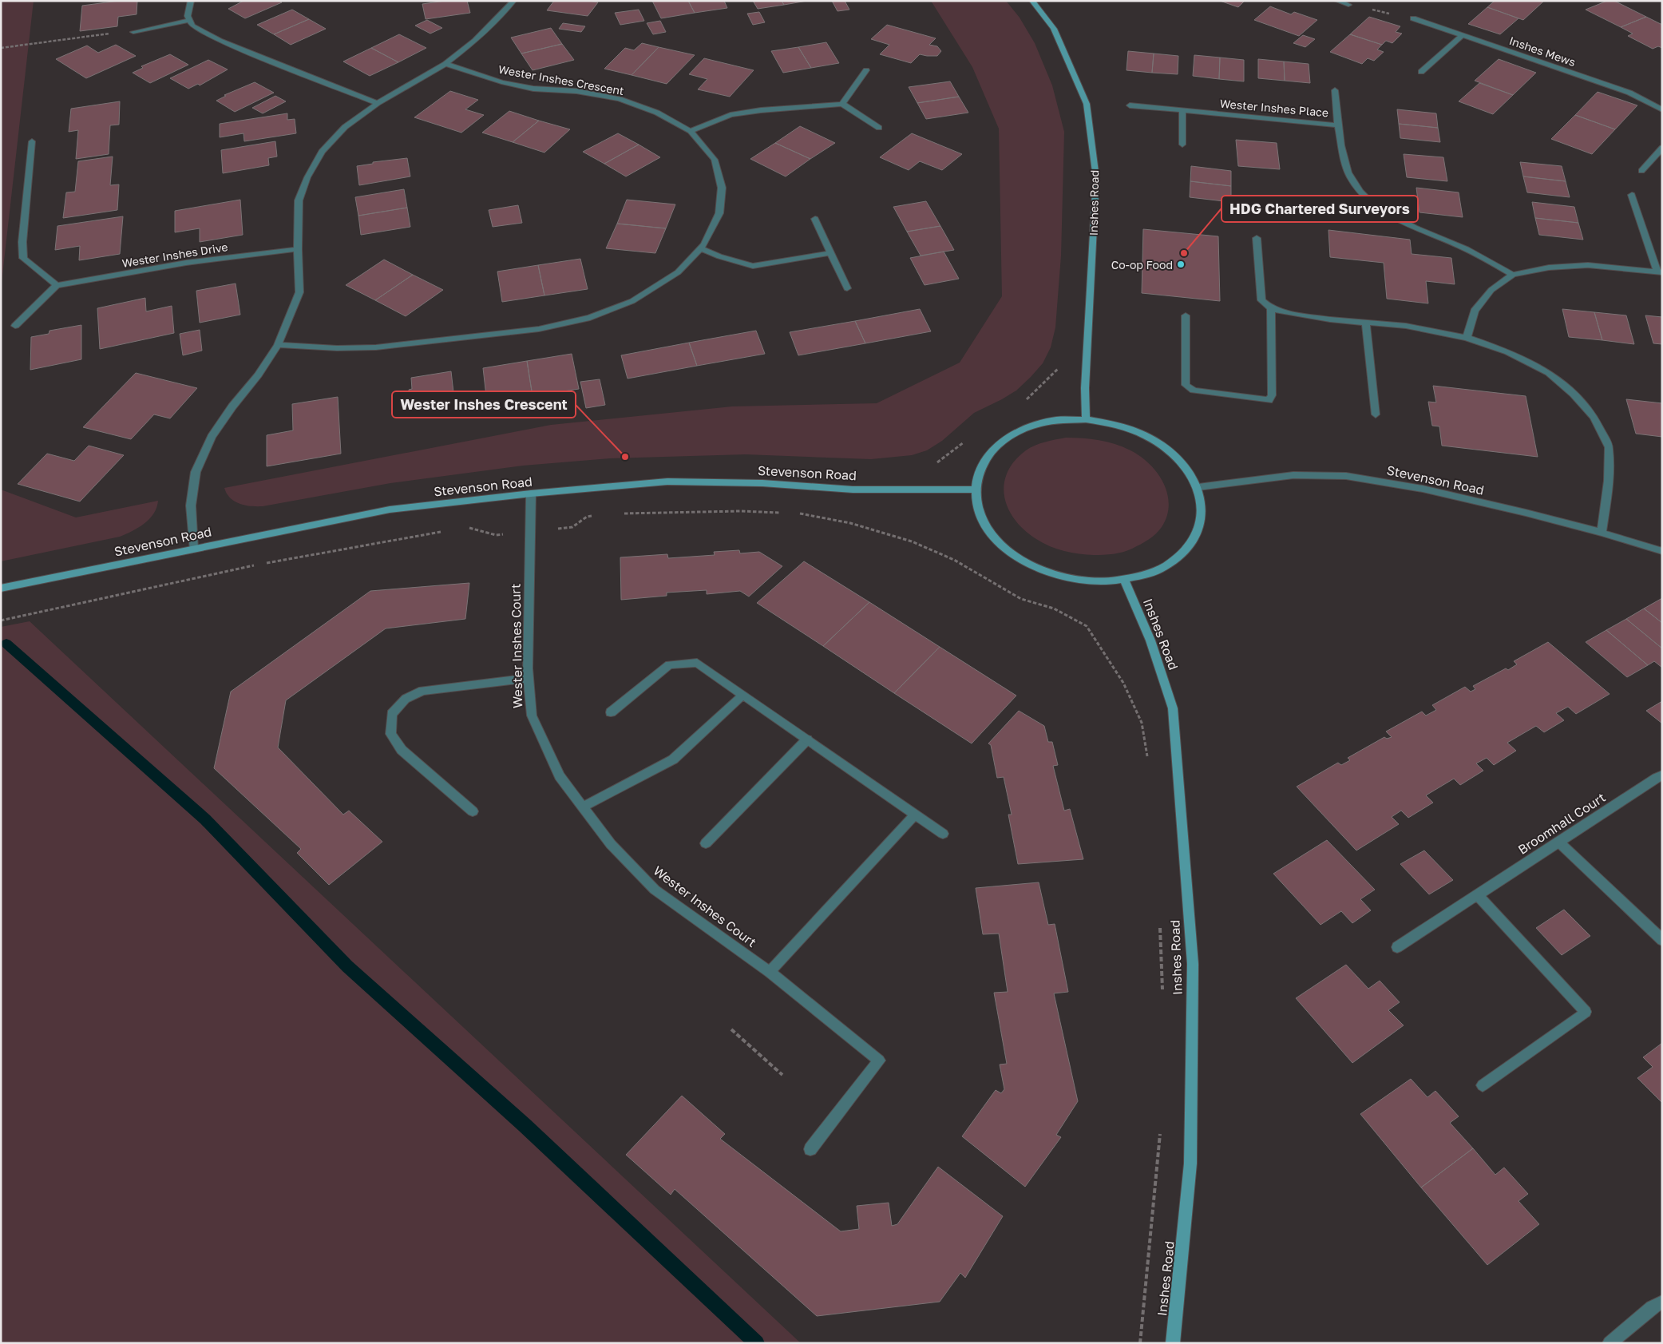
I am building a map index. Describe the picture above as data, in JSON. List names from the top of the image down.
{
  "streets": {
    "street": [
      "Inshes Mews",
      "Wester Inshes Crescent",
      "Wester Inshes Place",
      "Inshes Road",
      "Wester Inshes Drive",
      "Stevenson Road",
      "Wester Inshes Court",
      "Broomhall Court"
    ]
  },
  "crossings": [
    ["Stevenson Road", "Wester Inshes Court"]
  ],
  "places": ["HDG Chartered Surveyors", "Co-op Food", "Wester Inshes Crescent"]
}
